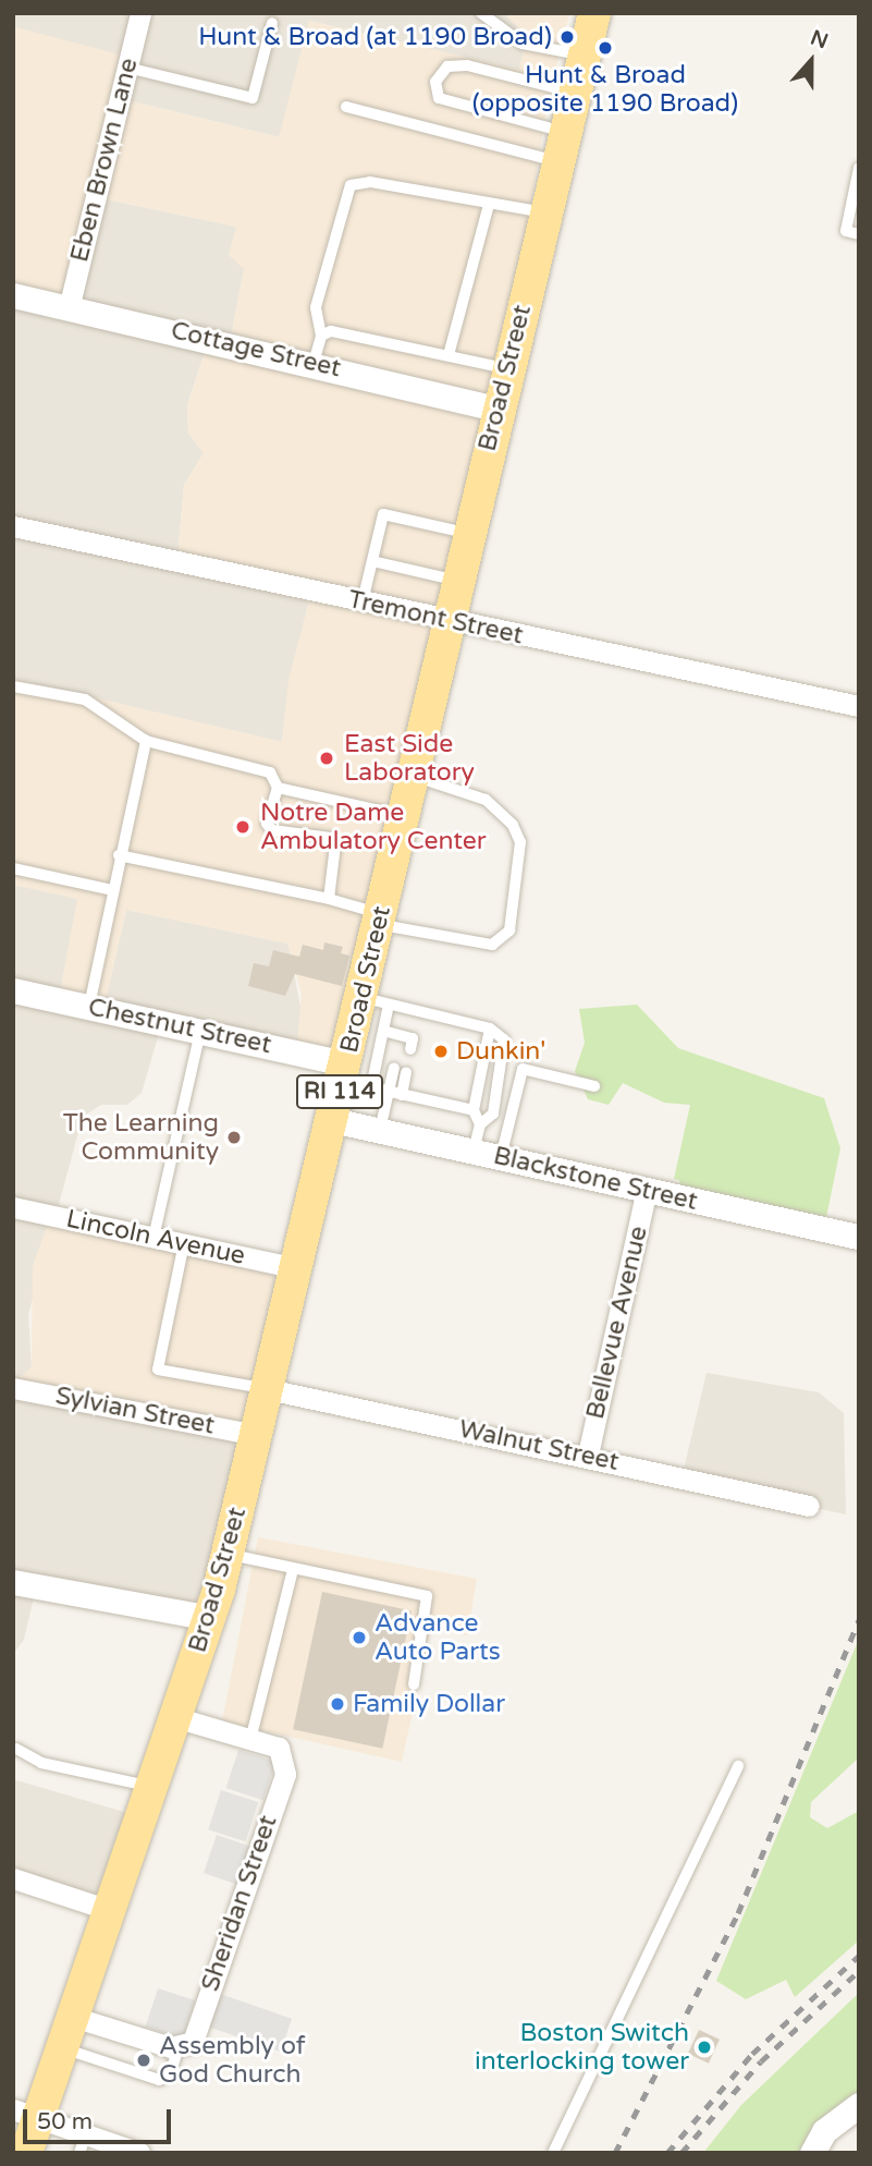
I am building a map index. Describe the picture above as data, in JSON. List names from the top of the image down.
{
  "streets": {
    "main road": ["Broad Street", "RI 114"],
    "street": [
      "Eben Brown Lane",
      "Cottage Street",
      "Tremont Street",
      "Chestnut Street",
      "Blackstone Street",
      "Lincoln Avenue",
      "Bellevue Avenue",
      "Sylvian Street",
      "Walnut Street",
      "Sheridan Street"
    ]
  },
  "crossings": [
    ["Eben Brown Lane", "Cottage Street"],
    ["Cottage Street", "Broad Street"],
    ["Broad Street", "Tremont Street"],
    ["Broad Street", "Chestnut Street"],
    ["Broad Street", "Blackstone Street"],
    ["Broad Street", "Lincoln Avenue"],
    ["Broad Street", "Sylvian Street"],
    ["Broad Street", "Walnut Street"],
    ["Broad Street", "Sheridan Street"],
    ["Blackstone Street", "Bellevue Avenue"],
    ["Bellevue Avenue", "Walnut Street"]
  ],
  "places": [
    "Hunt & Broad (at 1190 Broad)",
    "Hunt & Broad (opposite 1190 Broad)",
    "East Side Laboratory",
    "Notre Dame Ambulatory Center",
    "Dunkin'",
    "The Learning Community",
    "Advance Auto Parts",
    "Family Dollar",
    "Boston Switch interlocking tower",
    "Assembly of God Church"
  ],
  "scale_bar": "50 m",
  "north": "top"
}
